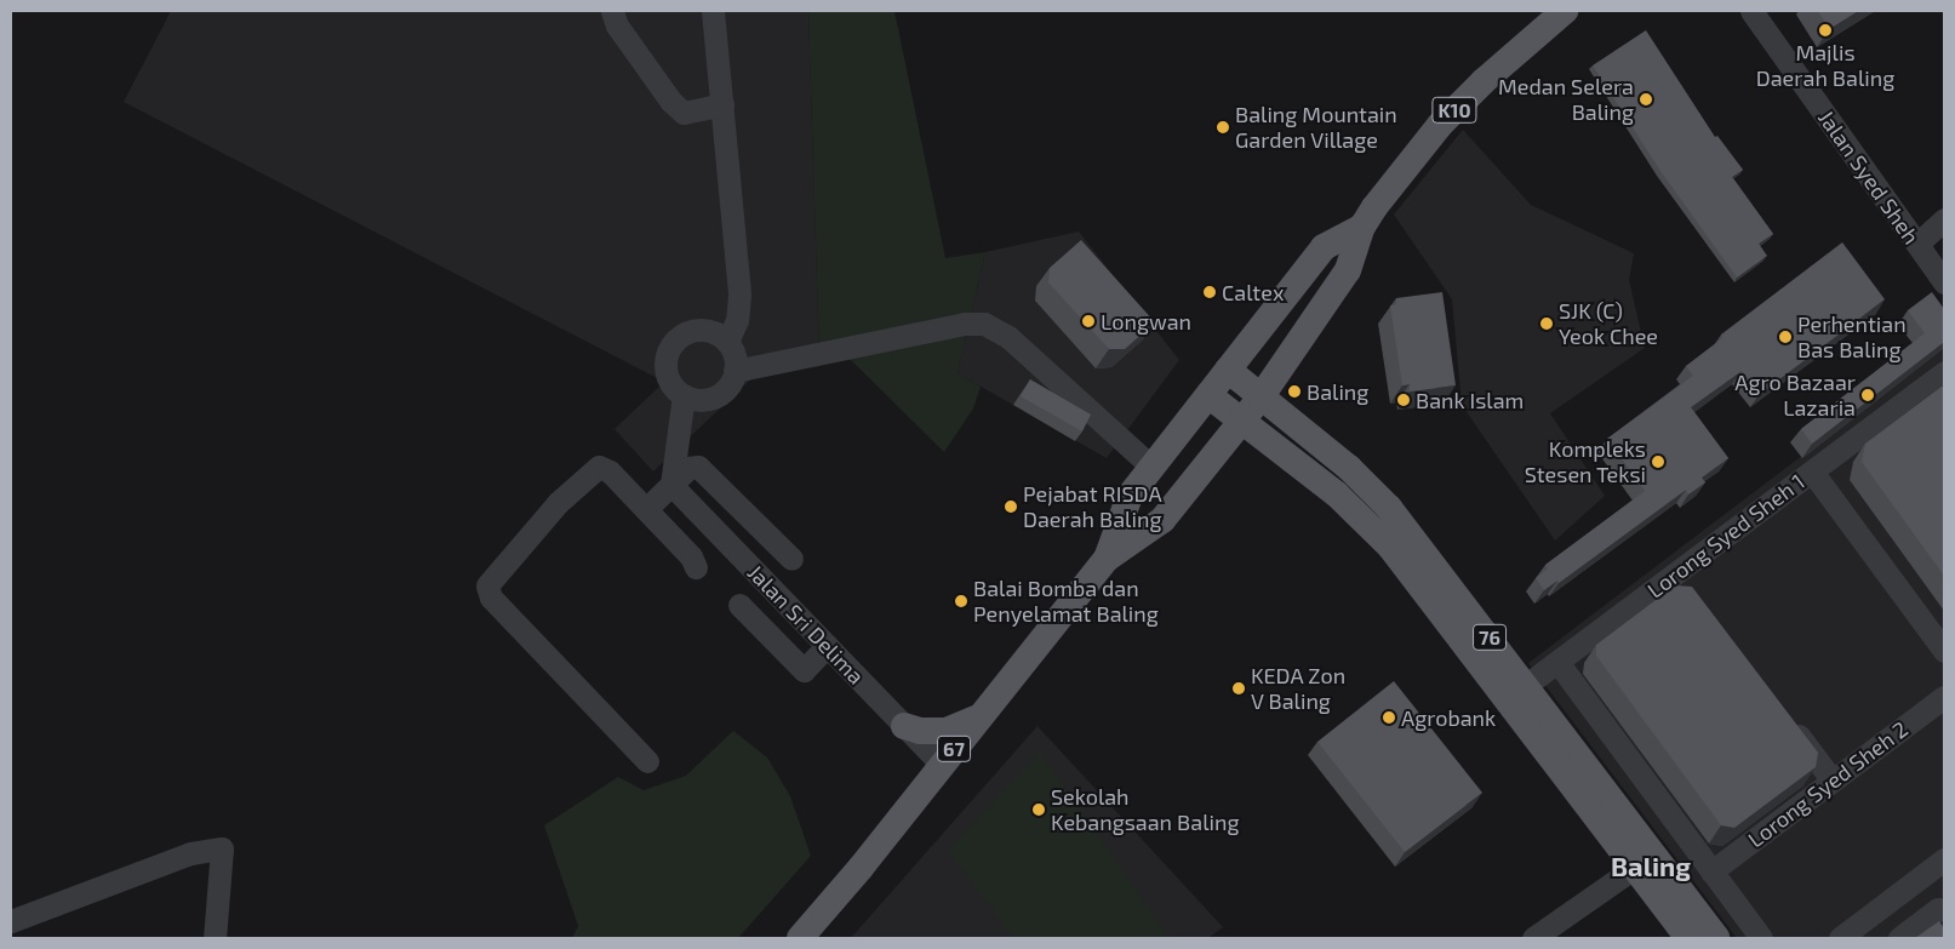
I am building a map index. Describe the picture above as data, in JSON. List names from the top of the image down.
{
  "streets": {
    "main road": ["K10", "76", "67"],
    "street": [
      "Jalan Syed Sheh",
      "Lorong Syed Sheh 1",
      "Jalan Sri Delima",
      "Lorong Syed Sheh 2"
    ]
  },
  "crossings": [
    ["K10", "76"],
    ["K10", "67"],
    ["Lorong Syed Sheh 1", "76"],
    ["Jalan Sri Delima", "67"],
    ["76", "67"]
  ],
  "districts": ["Baling"],
  "places": [
    "Majlis Daerah Baling",
    "Medan Selera Baling",
    "Baling Mountain Garden Village",
    "Caltex",
    "Longwan",
    "SJK (C) Yeok Chee",
    "Perhentian Bas Baling",
    "Baling",
    "Agro Bazaar Lazaria",
    "Bank Islam",
    "Kompleks Stesen Teksi",
    "Pejabat RISDA Daerah Baling",
    "Balai Bomba dan Penyelamat Baling",
    "KEDA Zon V Baling",
    "Agrobank",
    "Sekolah Kebangsaan Baling"
  ]
}
